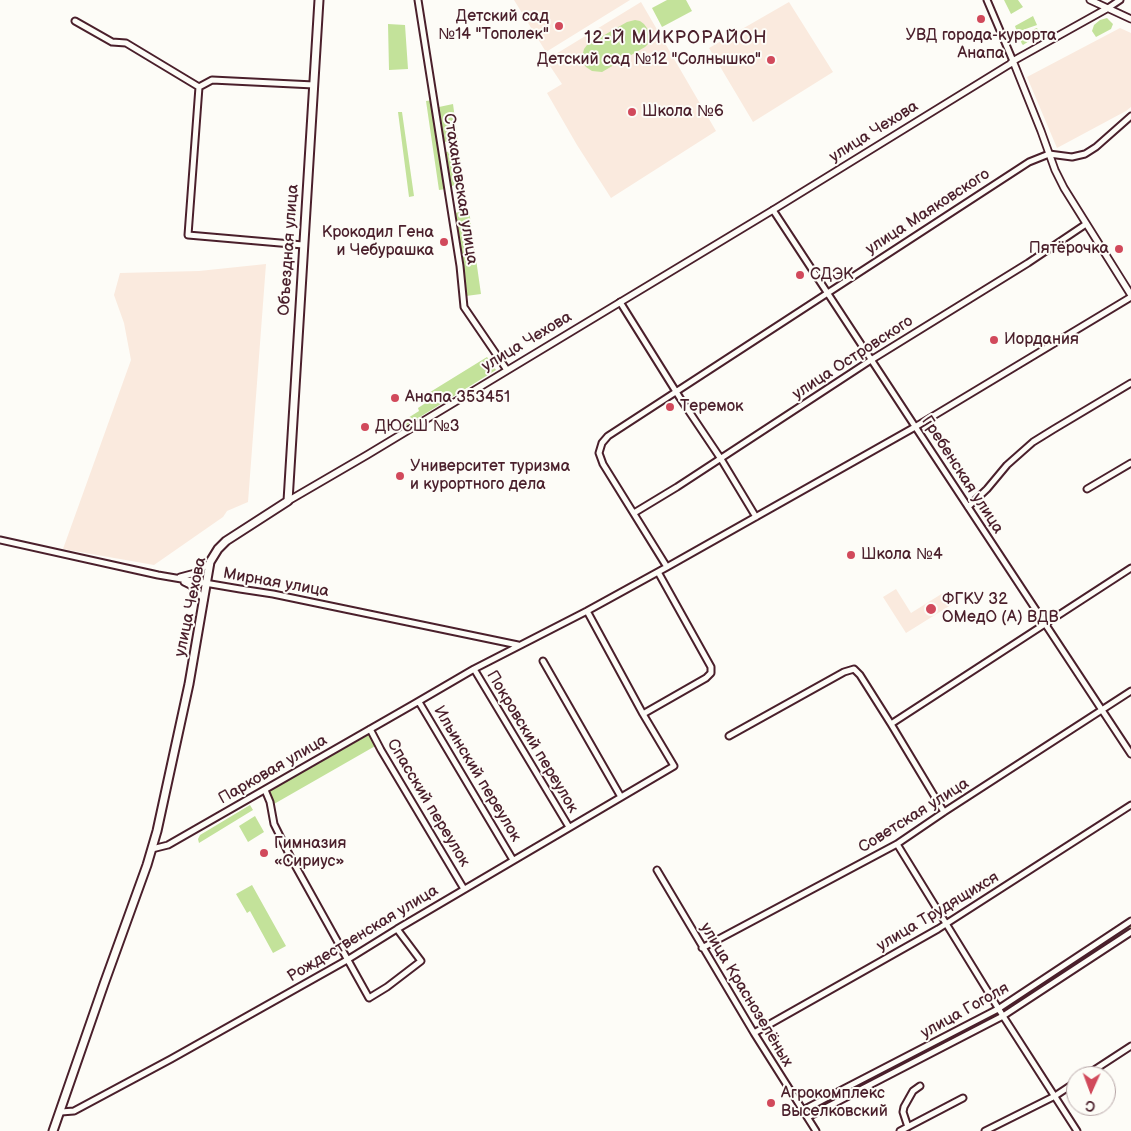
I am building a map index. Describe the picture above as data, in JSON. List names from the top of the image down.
{
  "streets": {
    "main road": ["улица Чехова", "Объездная улица"],
    "street": [
      "Стахановская улица",
      "улица Маяковского",
      "улица Островского",
      "Гребенская улица",
      "Мирная улица",
      "Покровский переулок",
      "Парковая улица",
      "Ильинский переулок",
      "Спасский переулок",
      "Советская улица",
      "улица Трудящихся",
      "Рождественская улица",
      "улица Краснозелёных",
      "улица Гоголя"
    ]
  },
  "crossings": [
    ["улица Чехова", "Стахановская улица"],
    ["улица Чехова", "Объездная улица"],
    ["улица Чехова", "Гребенская улица"],
    ["улица Чехова", "Мирная улица"],
    ["улица Чехова", "Парковая улица"],
    ["улица Маяковского", "улица Островского"],
    ["улица Маяковского", "Гребенская улица"],
    ["улица Островского", "Гребенская улица"],
    ["Гребенская улица", "Парковая улица"],
    ["Гребенская улица", "Советская улица"],
    ["Мирная улица", "Парковая улица"],
    ["Покровский переулок", "Парковая улица"],
    ["Покровский переулок", "Рождественская улица"],
    ["Парковая улица", "Ильинский переулок"],
    ["Парковая улица", "Спасский переулок"],
    ["Ильинский переулок", "Рождественская улица"],
    ["Спасский переулок", "Рождественская улица"],
    ["Советская улица", "улица Краснозелёных"],
    ["улица Трудящихся", "улица Краснозелёных"],
    ["улица Краснозелёных", "улица Гоголя"]
  ],
  "districts": ["12-Й МИКРОРАЙОН"],
  "places": [
    "УВД города-курорта Анапа",
    "Детский сад №14 \"Тополек\"",
    "Детский сад №12 \"Солнышко\"",
    "Школа №6",
    "Крокодил Гена и Чебурашка",
    "Пятёрочка",
    "СДЭК",
    "Иордания",
    "Анапа 353451",
    "Теремок",
    "ДЮСШ №3",
    "Университет туризма и курортного дела",
    "Школа №4",
    "ФГКУ 32 ОМедО (А) ВДВ",
    "Гимназия «Сириус»",
    "Агрокомплекс Выселковский"
  ],
  "north": "bottom"
}
